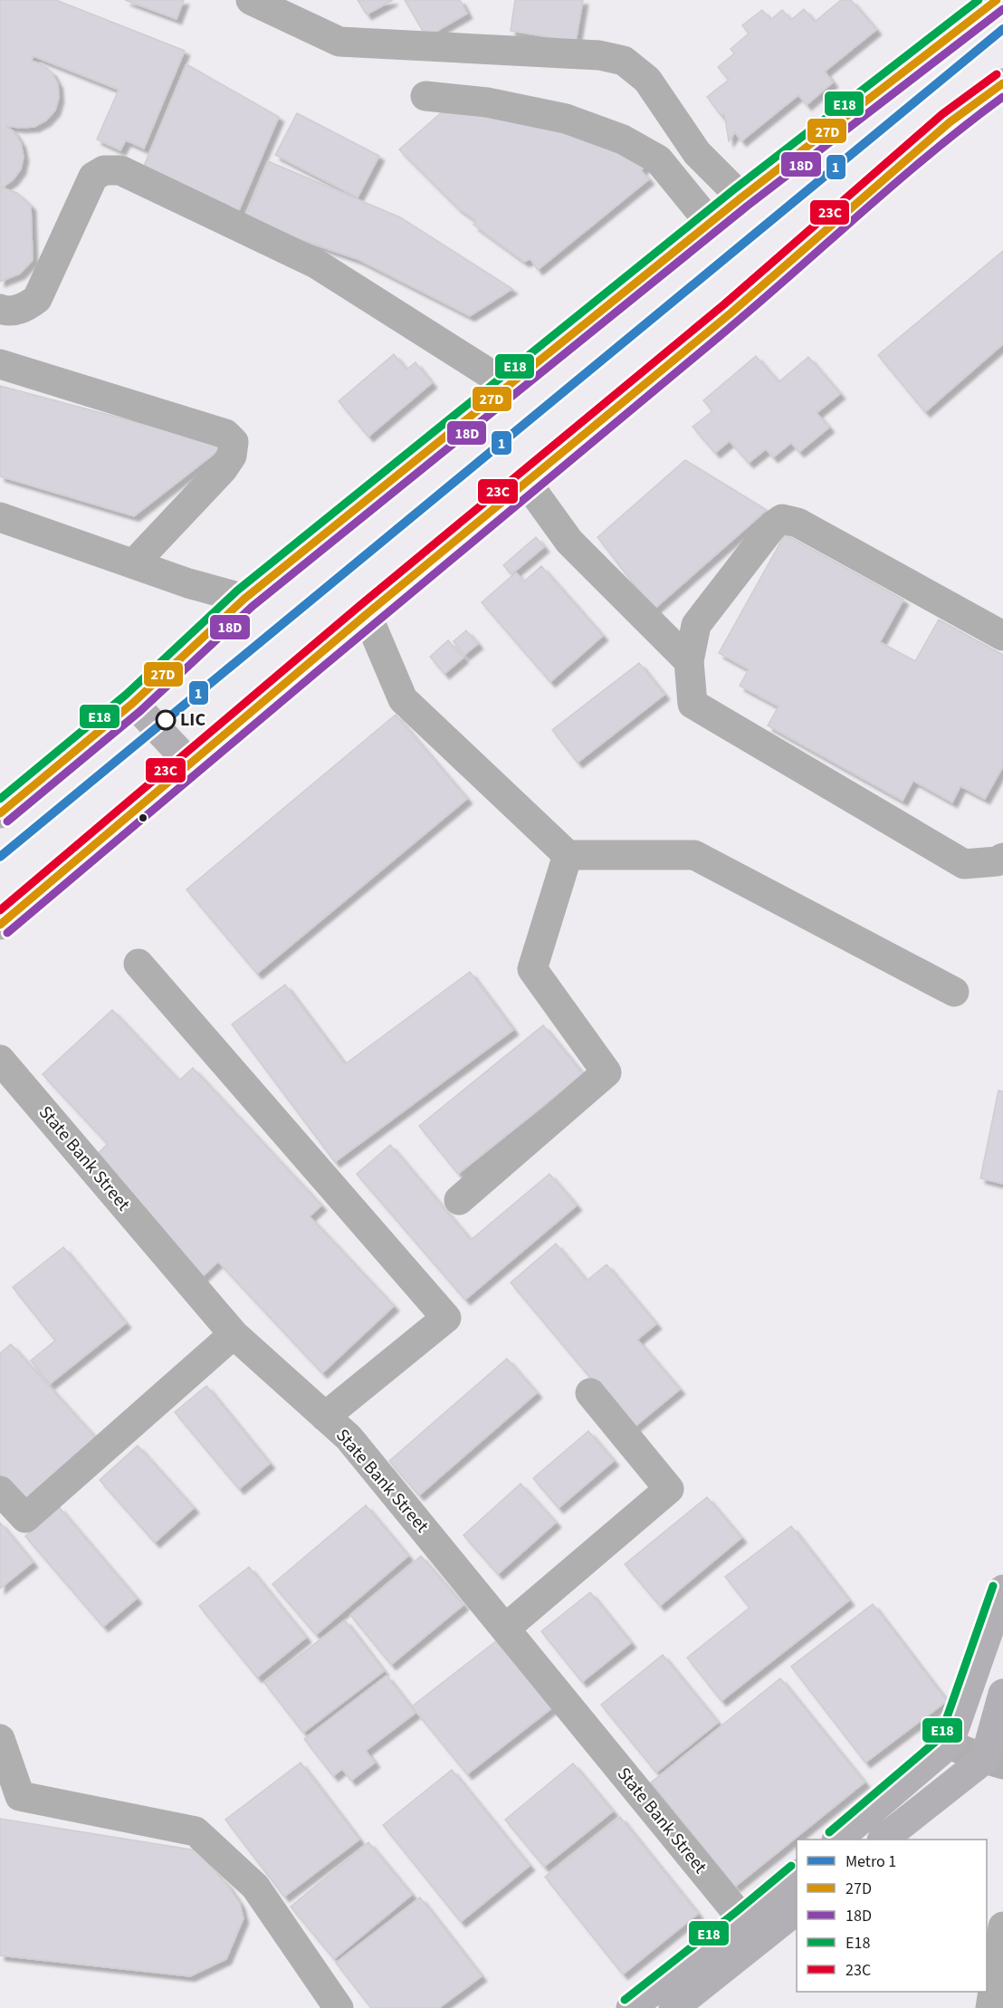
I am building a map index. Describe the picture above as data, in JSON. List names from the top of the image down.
{
  "streets": {
    "street": ["State Bank Street"]
  },
  "places": ["LIC"],
  "lines": [
    "transit line 27D",
    "transit line E18",
    "transit line 18D",
    "metro line 1",
    "transit line 23C"
  ],
  "legend": [
    "Metro 1",
    "27D",
    "18D",
    "E18",
    "23C"
  ]
}
